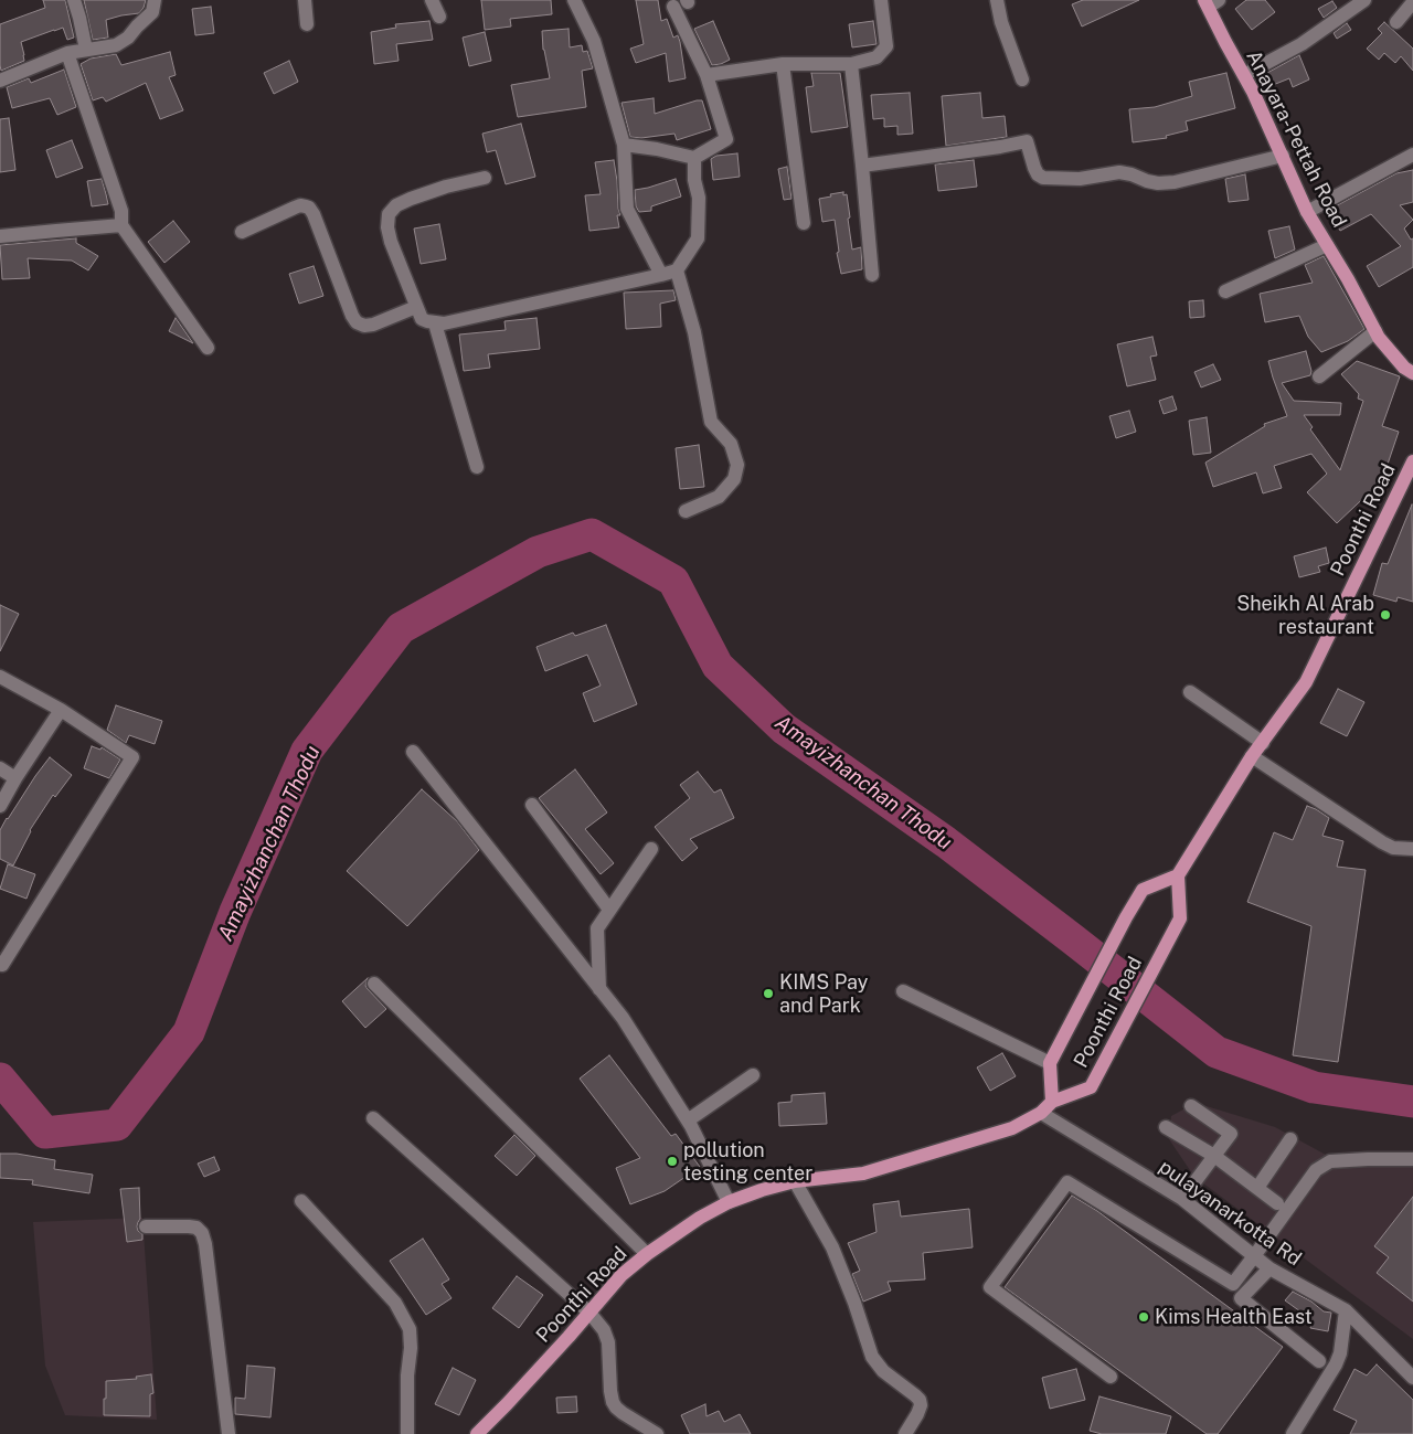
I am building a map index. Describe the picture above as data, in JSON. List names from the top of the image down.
{
  "streets": {
    "main road": ["Anayara-Pettah Road", "Poonthi Road"],
    "street": ["pulayanarkotta Rd"]
  },
  "crossings": [
    ["Poonthi Road", "pulayanarkotta Rd"]
  ],
  "water": ["Amayizhanchan Thodu"],
  "places": [
    "Sheikh Al Arab restaurant",
    "KIMS Pay and Park",
    "pollution testing center",
    "Kims Health East"
  ]
}
